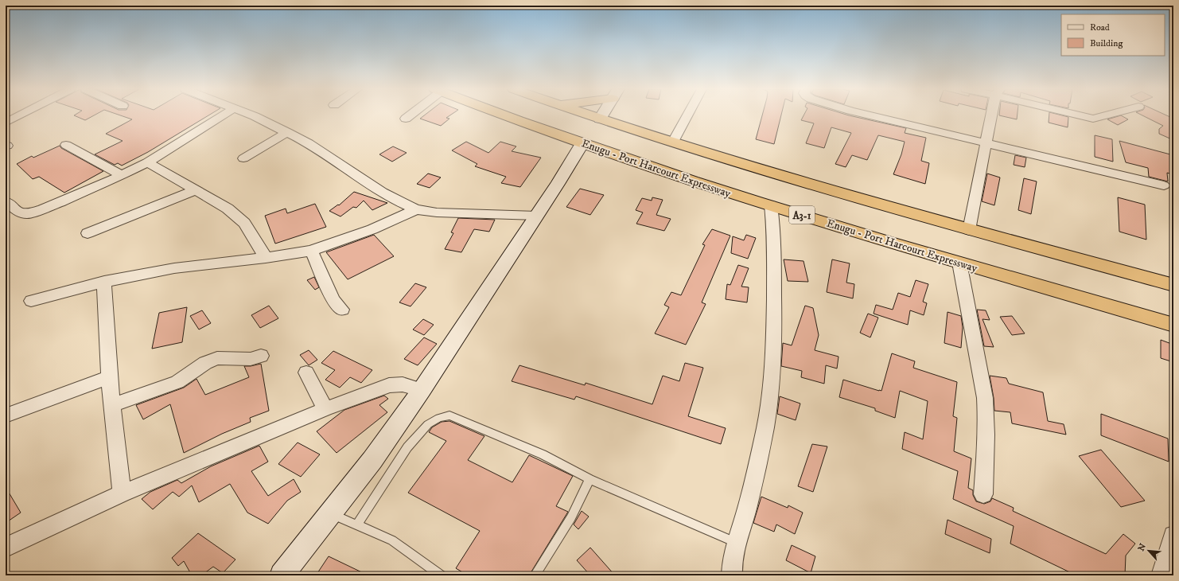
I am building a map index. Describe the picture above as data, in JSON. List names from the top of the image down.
{
  "streets": {
    "highway": ["Enugu - Port Harcourt Expressway", "A3-1"]
  },
  "legend": ["Road", "Building"],
  "north": "top left"
}
